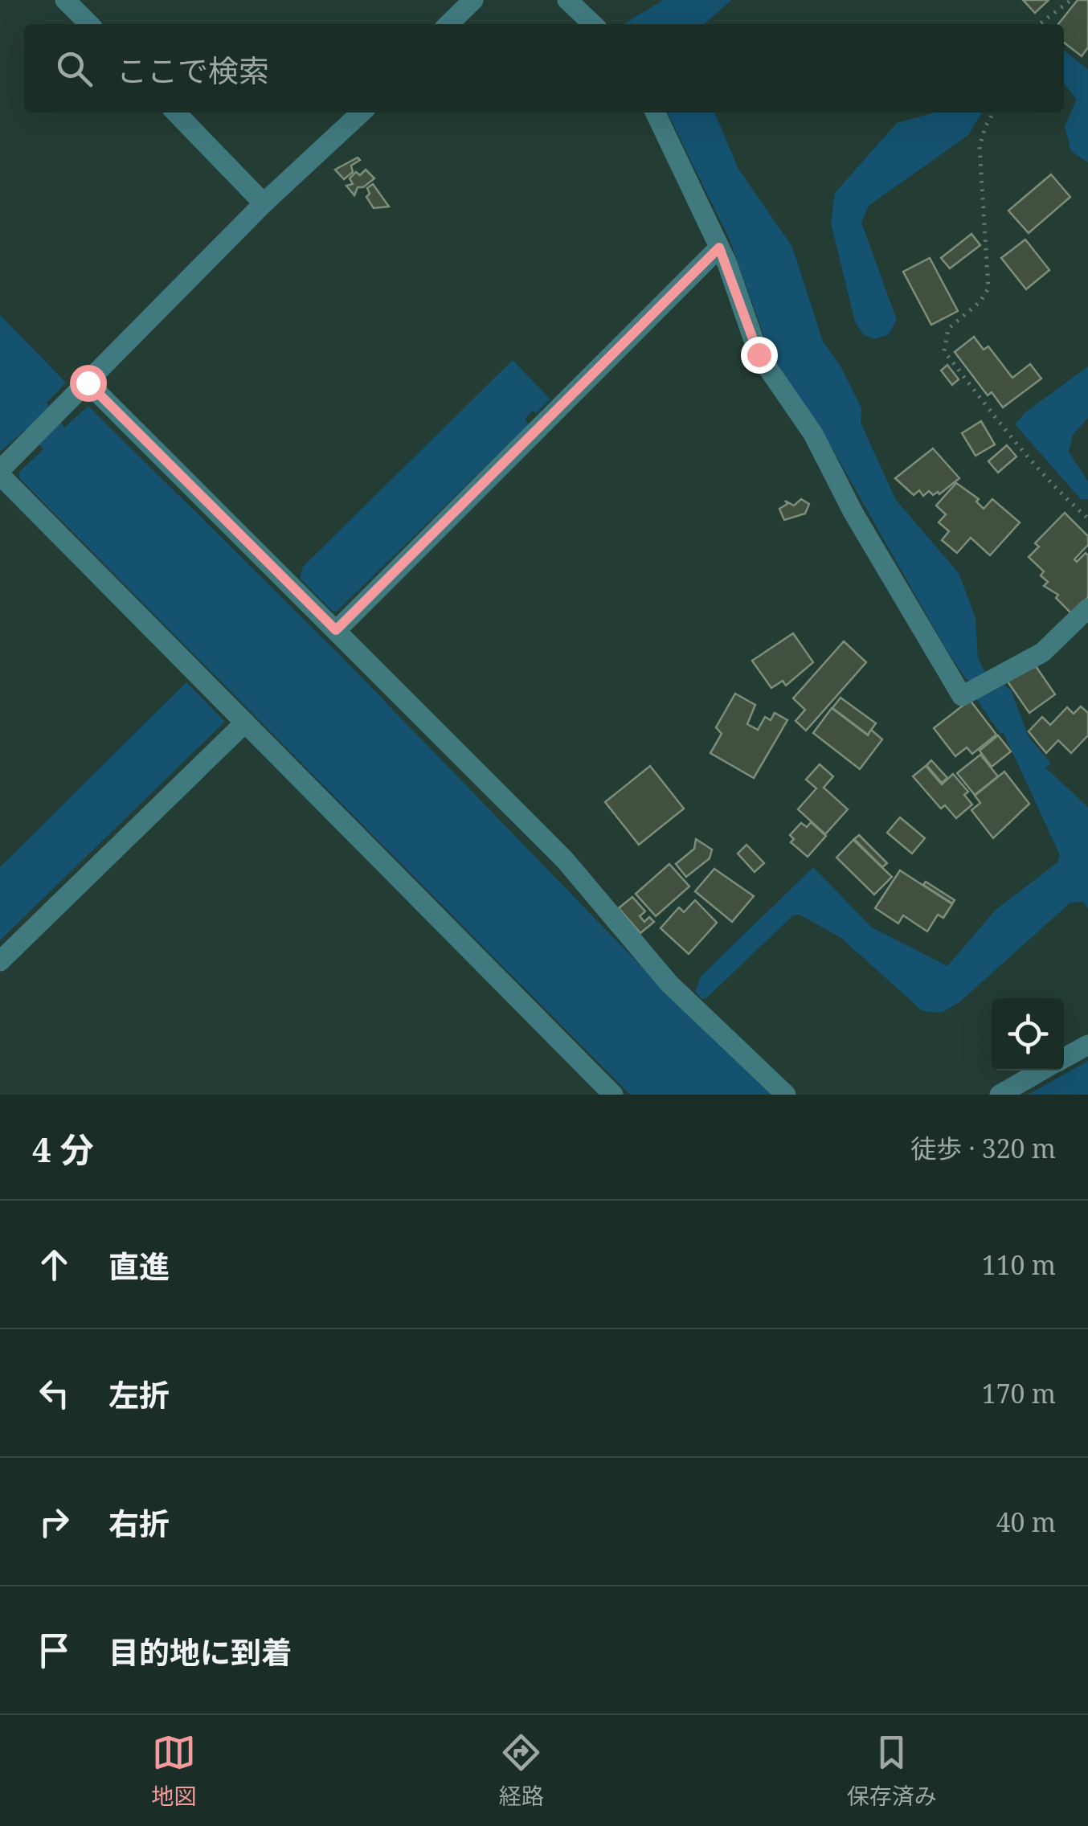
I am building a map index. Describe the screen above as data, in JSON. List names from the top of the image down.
{
  "page": {
    "search": "ここで検索",
    "heading": ["4 分", "徒歩 · 320 m"],
    "list": [
      ["直進", "110 m"],
      ["左折", "170 m"],
      ["右折", "40 m"],
      "目的地に到着"
    ],
    "nav": ["地図", "経路", "保存済み"]
  }
}
